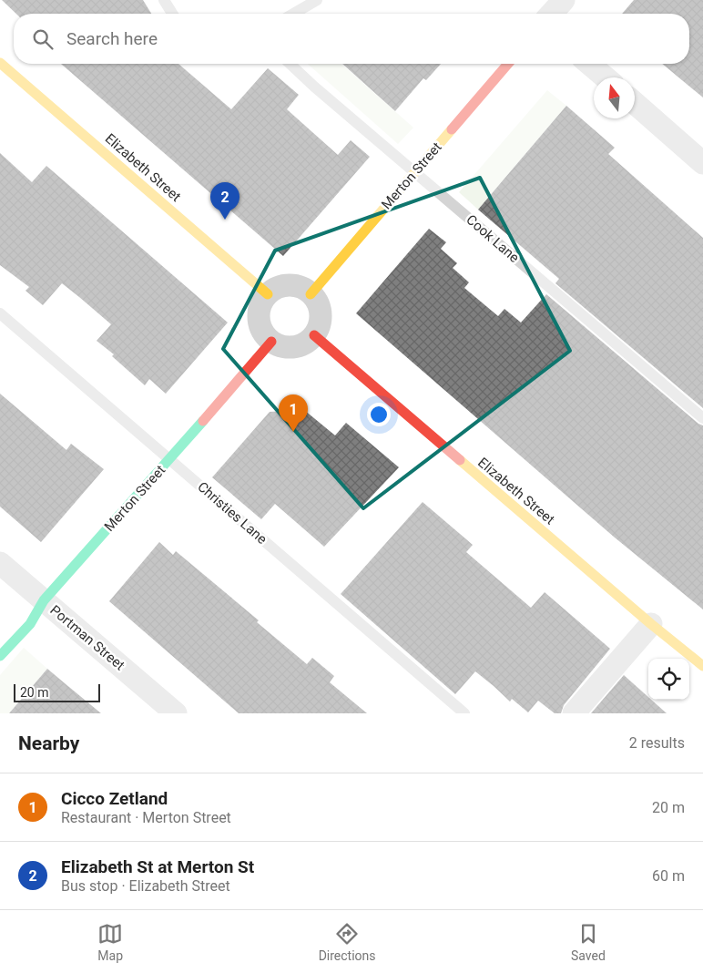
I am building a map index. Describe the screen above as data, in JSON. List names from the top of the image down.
{
  "streets": {
    "street": ["Elizabeth Street", "Merton Street", "Portman Street"],
    "lane": ["Cook Lane", "Christies Lane"]
  },
  "crossings": [
    ["Elizabeth Street", "Merton Street"],
    ["Merton Street", "Cook Lane"],
    ["Merton Street", "Christies Lane"],
    ["Merton Street", "Portman Street"]
  ],
  "scale_bar": "20 m",
  "north": "top",
  "page": {
    "search": "Search here",
    "pins": ["2", "1"],
    "scale": "20 m",
    "heading": ["Nearby", "2 results"],
    "list": [
      {
        "mark": "1",
        "name": "Cicco Zetland",
        "note": "Restaurant · Merton Street",
        "value": "20 m"
      },
      {
        "mark": "2",
        "name": "Elizabeth St at Merton St",
        "note": "Bus stop · Elizabeth Street",
        "value": "60 m"
      }
    ],
    "nav": ["Map", "Directions", "Saved"]
  }
}
